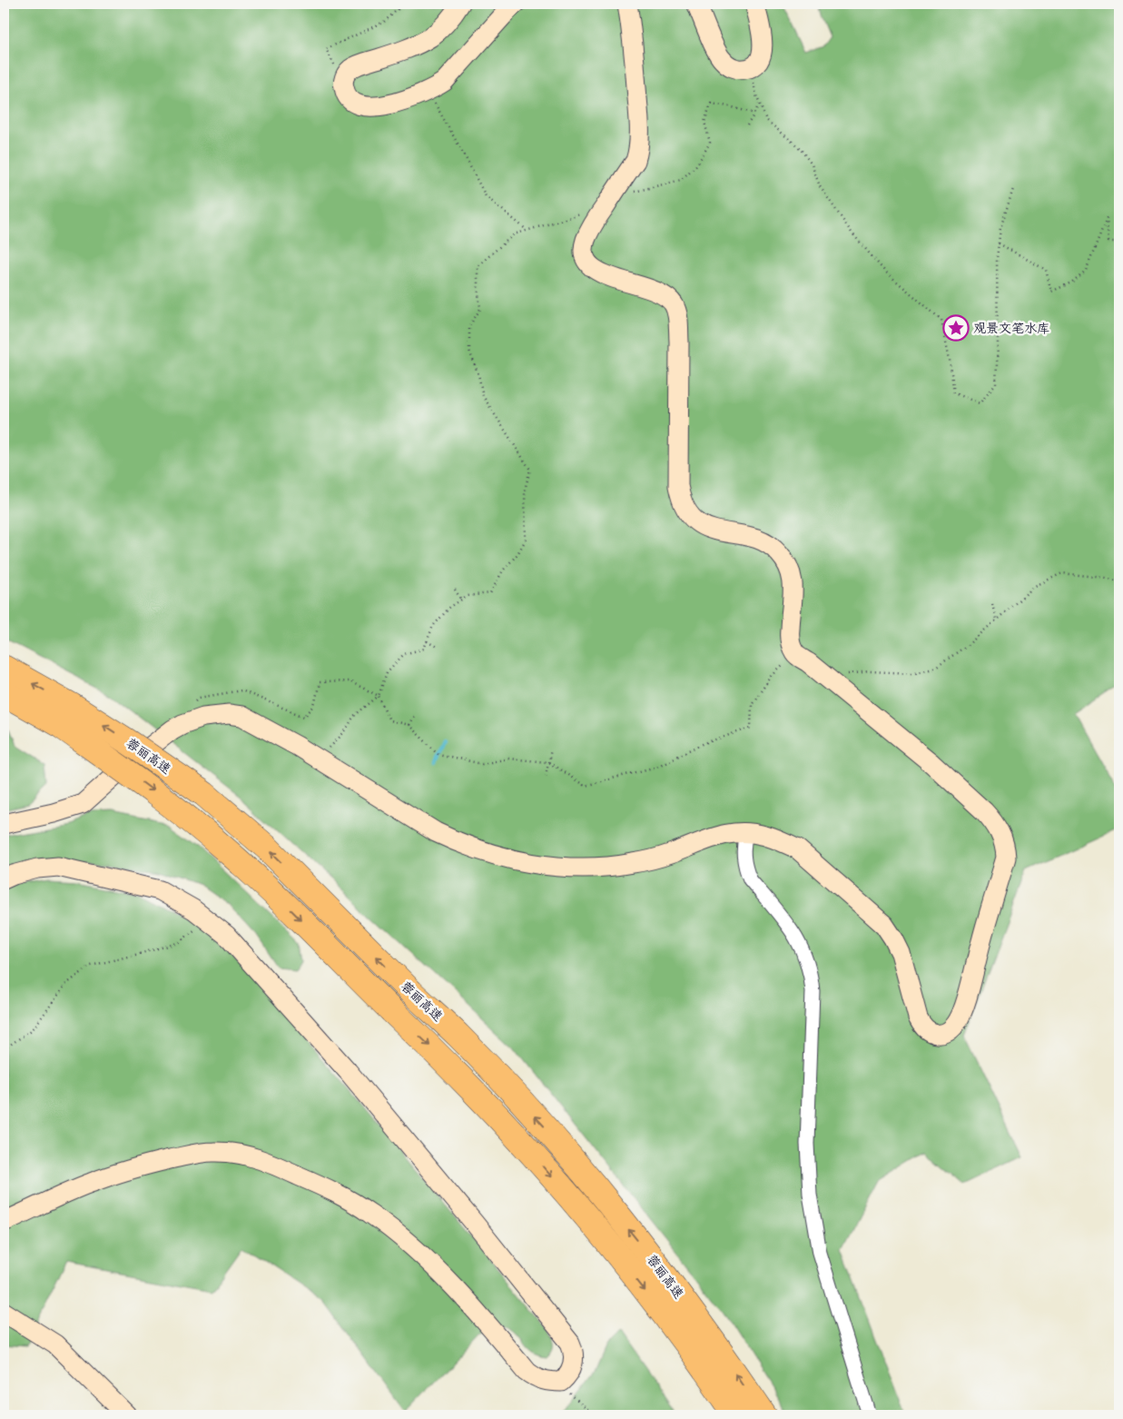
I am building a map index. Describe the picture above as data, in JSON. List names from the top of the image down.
{
  "streets": {
    "highway": ["蓉丽高速"]
  },
  "places": {
    "place": ["观景文笔水库"]
  }
}
